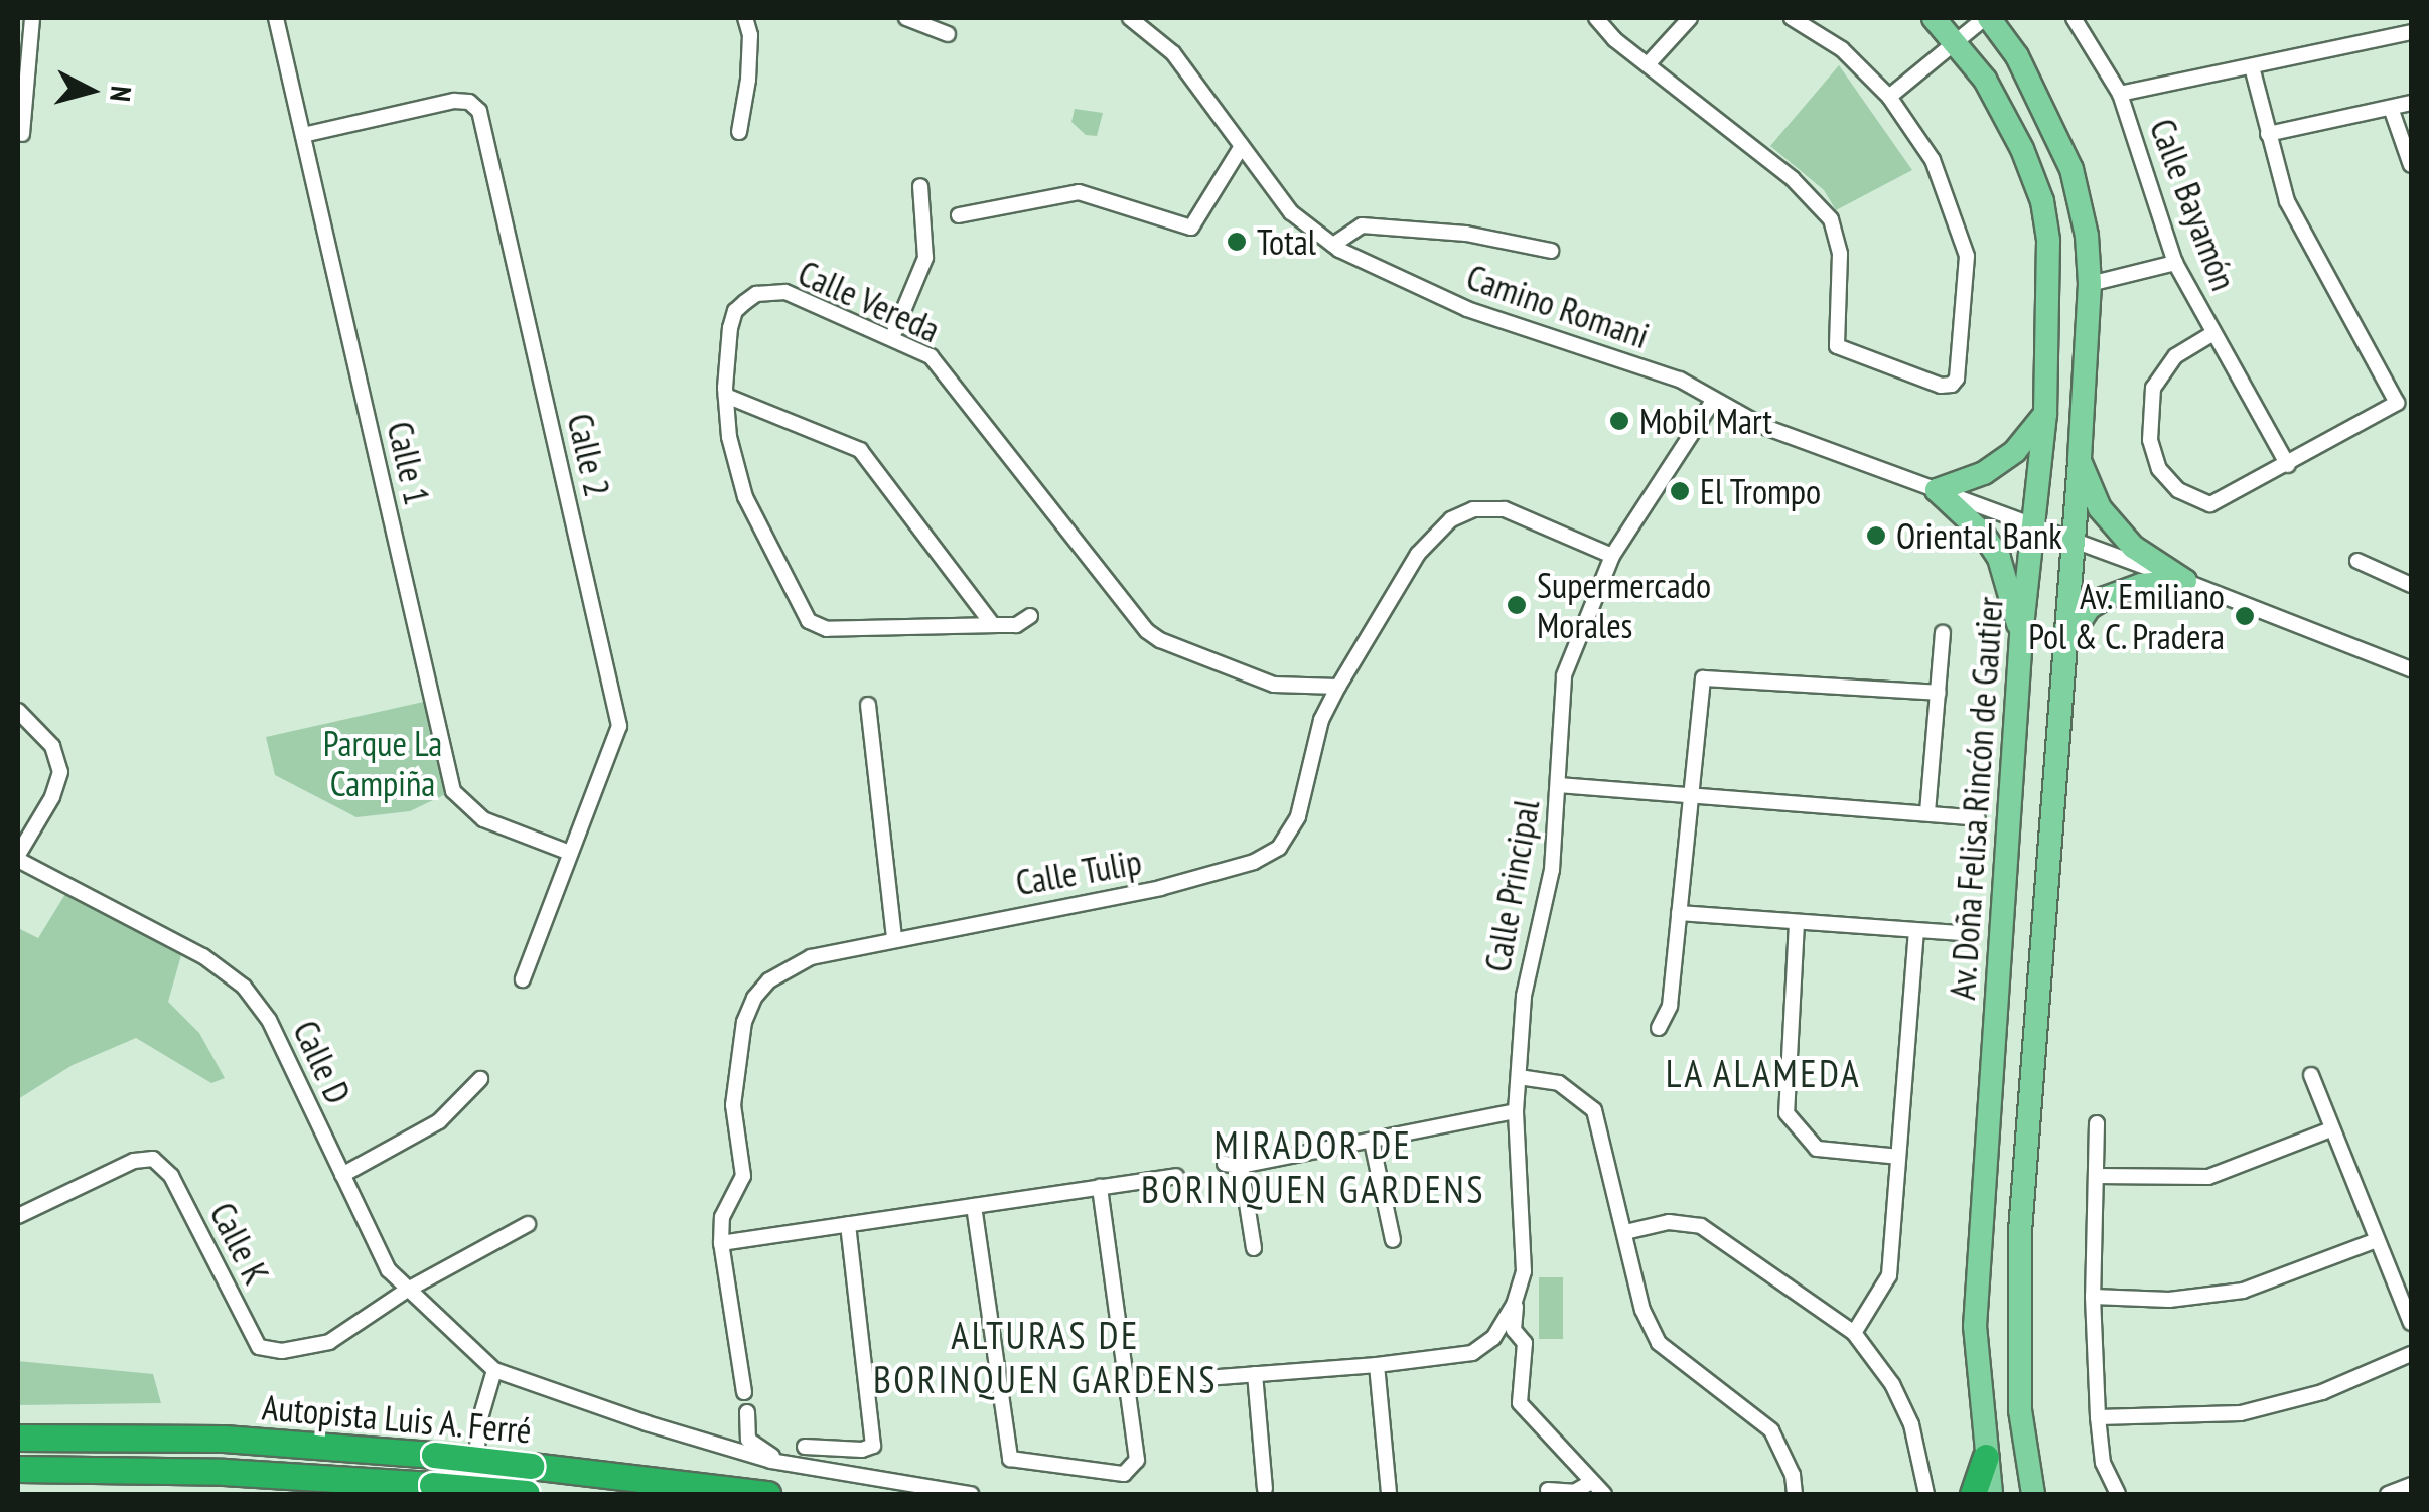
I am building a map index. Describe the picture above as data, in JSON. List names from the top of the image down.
{
  "streets": {
    "highway": ["Autopista Luis A. Ferré"],
    "main road": ["Av. Doña Felisa Rincón de Gautier"],
    "street": [
      "Calle Bayamón",
      "Calle Vereda",
      "Camino Romani",
      "Calle 2",
      "Calle 1",
      "Calle Tulip",
      "Calle Principal",
      "Calle D",
      "Calle K"
    ]
  },
  "crossings": [
    ["Calle Vereda", "Calle Tulip"],
    ["Camino Romani", "Av. Doña Felisa Rincón de Gautier"],
    ["Camino Romani", "Calle Principal"],
    ["Calle 2", "Calle 1"],
    ["Calle Tulip", "Calle Principal"],
    ["Calle D", "Calle K"]
  ],
  "districts": ["LA ALAMEDA", "MIRADOR DE BORINQUEN GARDENS", "ALTURAS DE BORINQUEN GARDENS"],
  "parks": ["Parque La Campiña"],
  "places": [
    "Total",
    "Mobil Mart",
    "El Trompo",
    "Oriental Bank",
    "Supermercado Morales",
    "Av. Emiliano Pol & C. Pradera"
  ],
  "north": "right"
}
